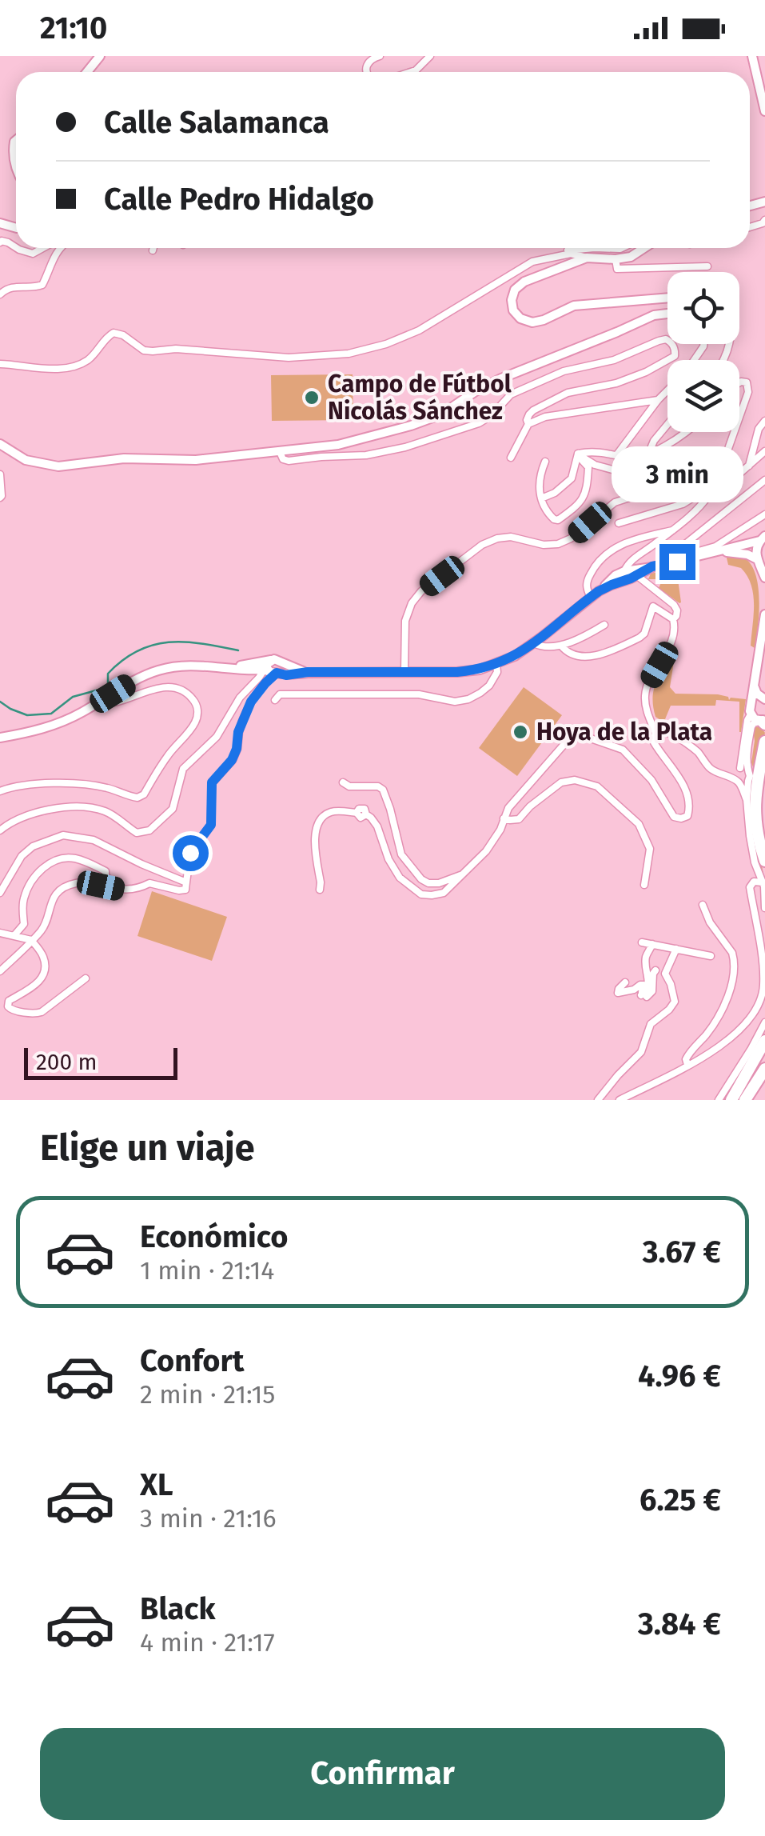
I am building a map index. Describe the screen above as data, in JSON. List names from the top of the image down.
{
  "places": ["Campo de Fútbol Nicolás Sánchez", "Hoya de la Plata"],
  "scale_bar": "200 m",
  "page": {
    "status": "21:10",
    "banner": ["Calle Salamanca", "Calle Pedro Hidalgo"],
    "bubble": "3 min",
    "scale": "200 m",
    "heading": "Elige un viaje",
    "list": [
      {
        "name": "Económico",
        "note": "1 min · 21:14",
        "value": "3.67 €"
      },
      {
        "name": "Confort",
        "note": "2 min · 21:15",
        "value": "4.96 €"
      },
      {
        "name": "XL",
        "note": "3 min · 21:16",
        "value": "6.25 €"
      },
      {
        "name": "Black",
        "note": "4 min · 21:17",
        "value": "3.84 €"
      }
    ],
    "buttons": "Confirmar"
  }
}
